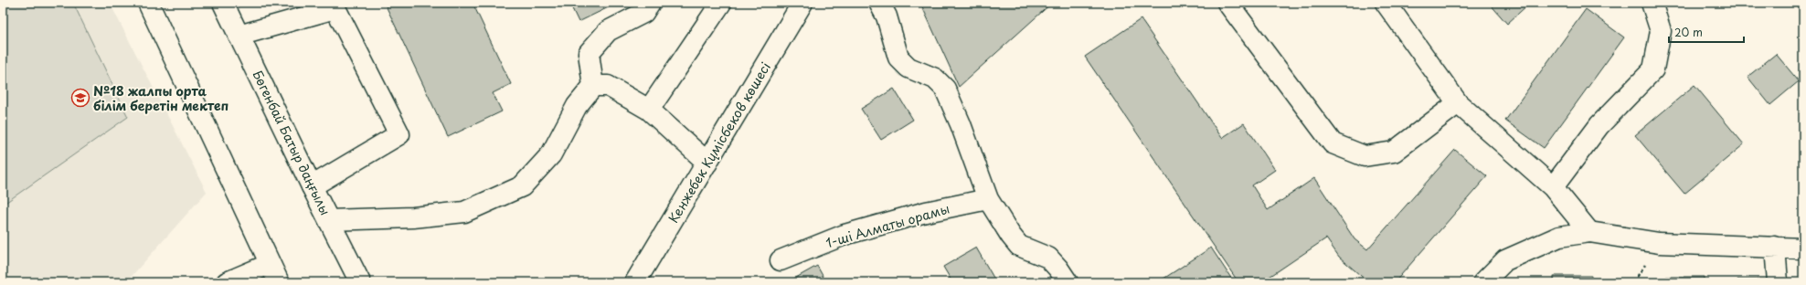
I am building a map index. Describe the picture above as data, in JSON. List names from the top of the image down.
{
  "streets": {
    "street": ["Бөгенбай Батыр даңғылы", "Кенжебек Күмісбеков көшесі", "1-ші Алматы орамы"]
  },
  "places": {
    "school or university": ["№18 жалпы орта білім беретін мектеп"]
  },
  "scale_bar": "20 m"
}
